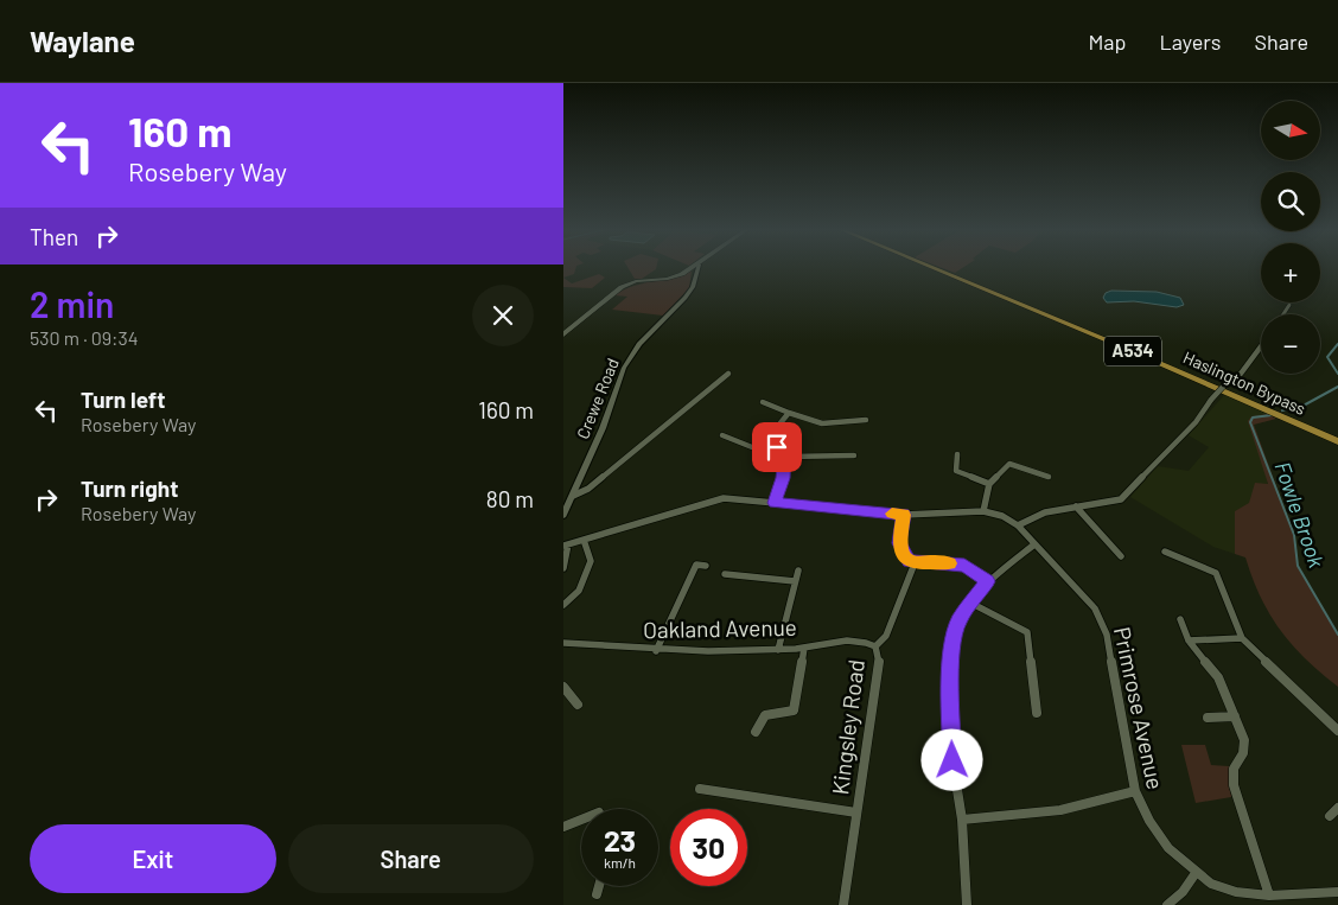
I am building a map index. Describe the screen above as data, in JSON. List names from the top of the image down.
{
  "streets": {
    "highway": ["A534", "Haslington Bypass"],
    "street": [
      "Crewe Road",
      "Oakland Avenue",
      "Primrose Avenue",
      "Kingsley Road"
    ]
  },
  "crossings": [
    ["Oakland Avenue", "Kingsley Road"]
  ],
  "water": ["Fowle Brook"],
  "north": "right",
  "page": {
    "header": "Waylane",
    "nav": ["Map", "Layers", "Share"],
    "turn": ["160 m", "Rosebery Way"],
    "map_buttons": ["+", "−"],
    "then": "Then",
    "heading": ["2 min", "530 m · 09:34"],
    "list": [
      {
        "name": "Turn left",
        "note": "Rosebery Way",
        "value": "160 m"
      },
      {
        "name": "Turn right",
        "note": "Rosebery Way",
        "value": "80 m"
      }
    ],
    "speed": "23 km/h",
    "limit": "30",
    "buttons": ["Exit", "Share"]
  }
}
